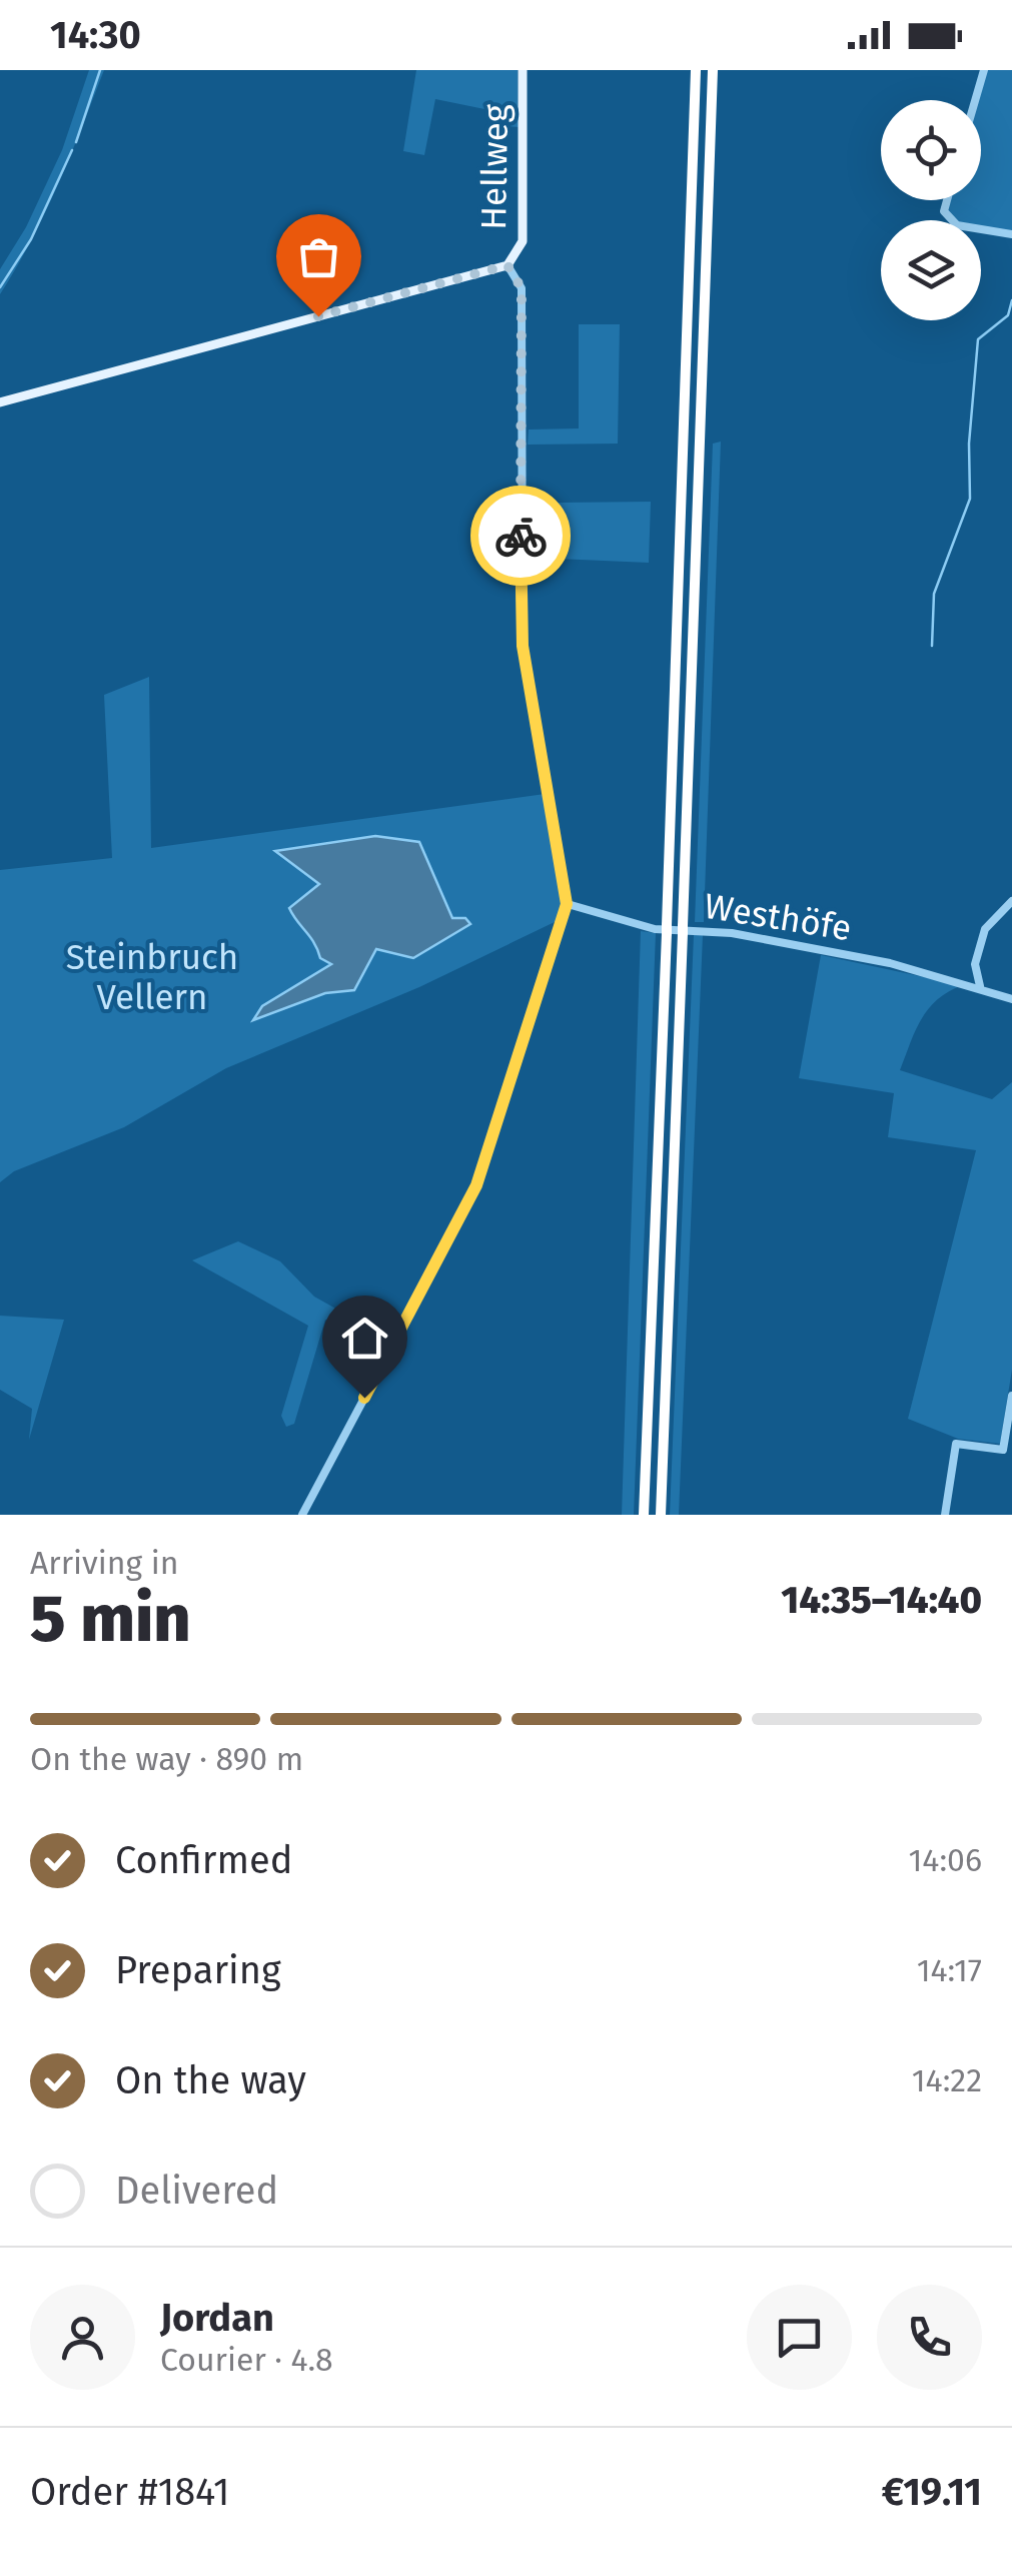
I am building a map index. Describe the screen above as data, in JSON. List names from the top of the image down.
{
  "streets": {
    "main road": ["Hellweg"],
    "street": ["Westhöfe"]
  },
  "crossings": [
    ["Hellweg", "Westhöfe"]
  ],
  "parks": ["Steinbruch Vellern"],
  "page": {
    "status": "14:30",
    "heading": ["5 min", "Arriving in", "14:35–14:40"],
    "panel": [
      "Jordan",
      "Courier · 4.8",
      "Order #1841",
      "€19.11"
    ],
    "bar": "On the way · 890 m",
    "list": [
      ["Confirmed", "14:06"],
      ["Preparing", "14:17"],
      ["On the way", "14:22"],
      "Delivered"
    ]
  }
}
